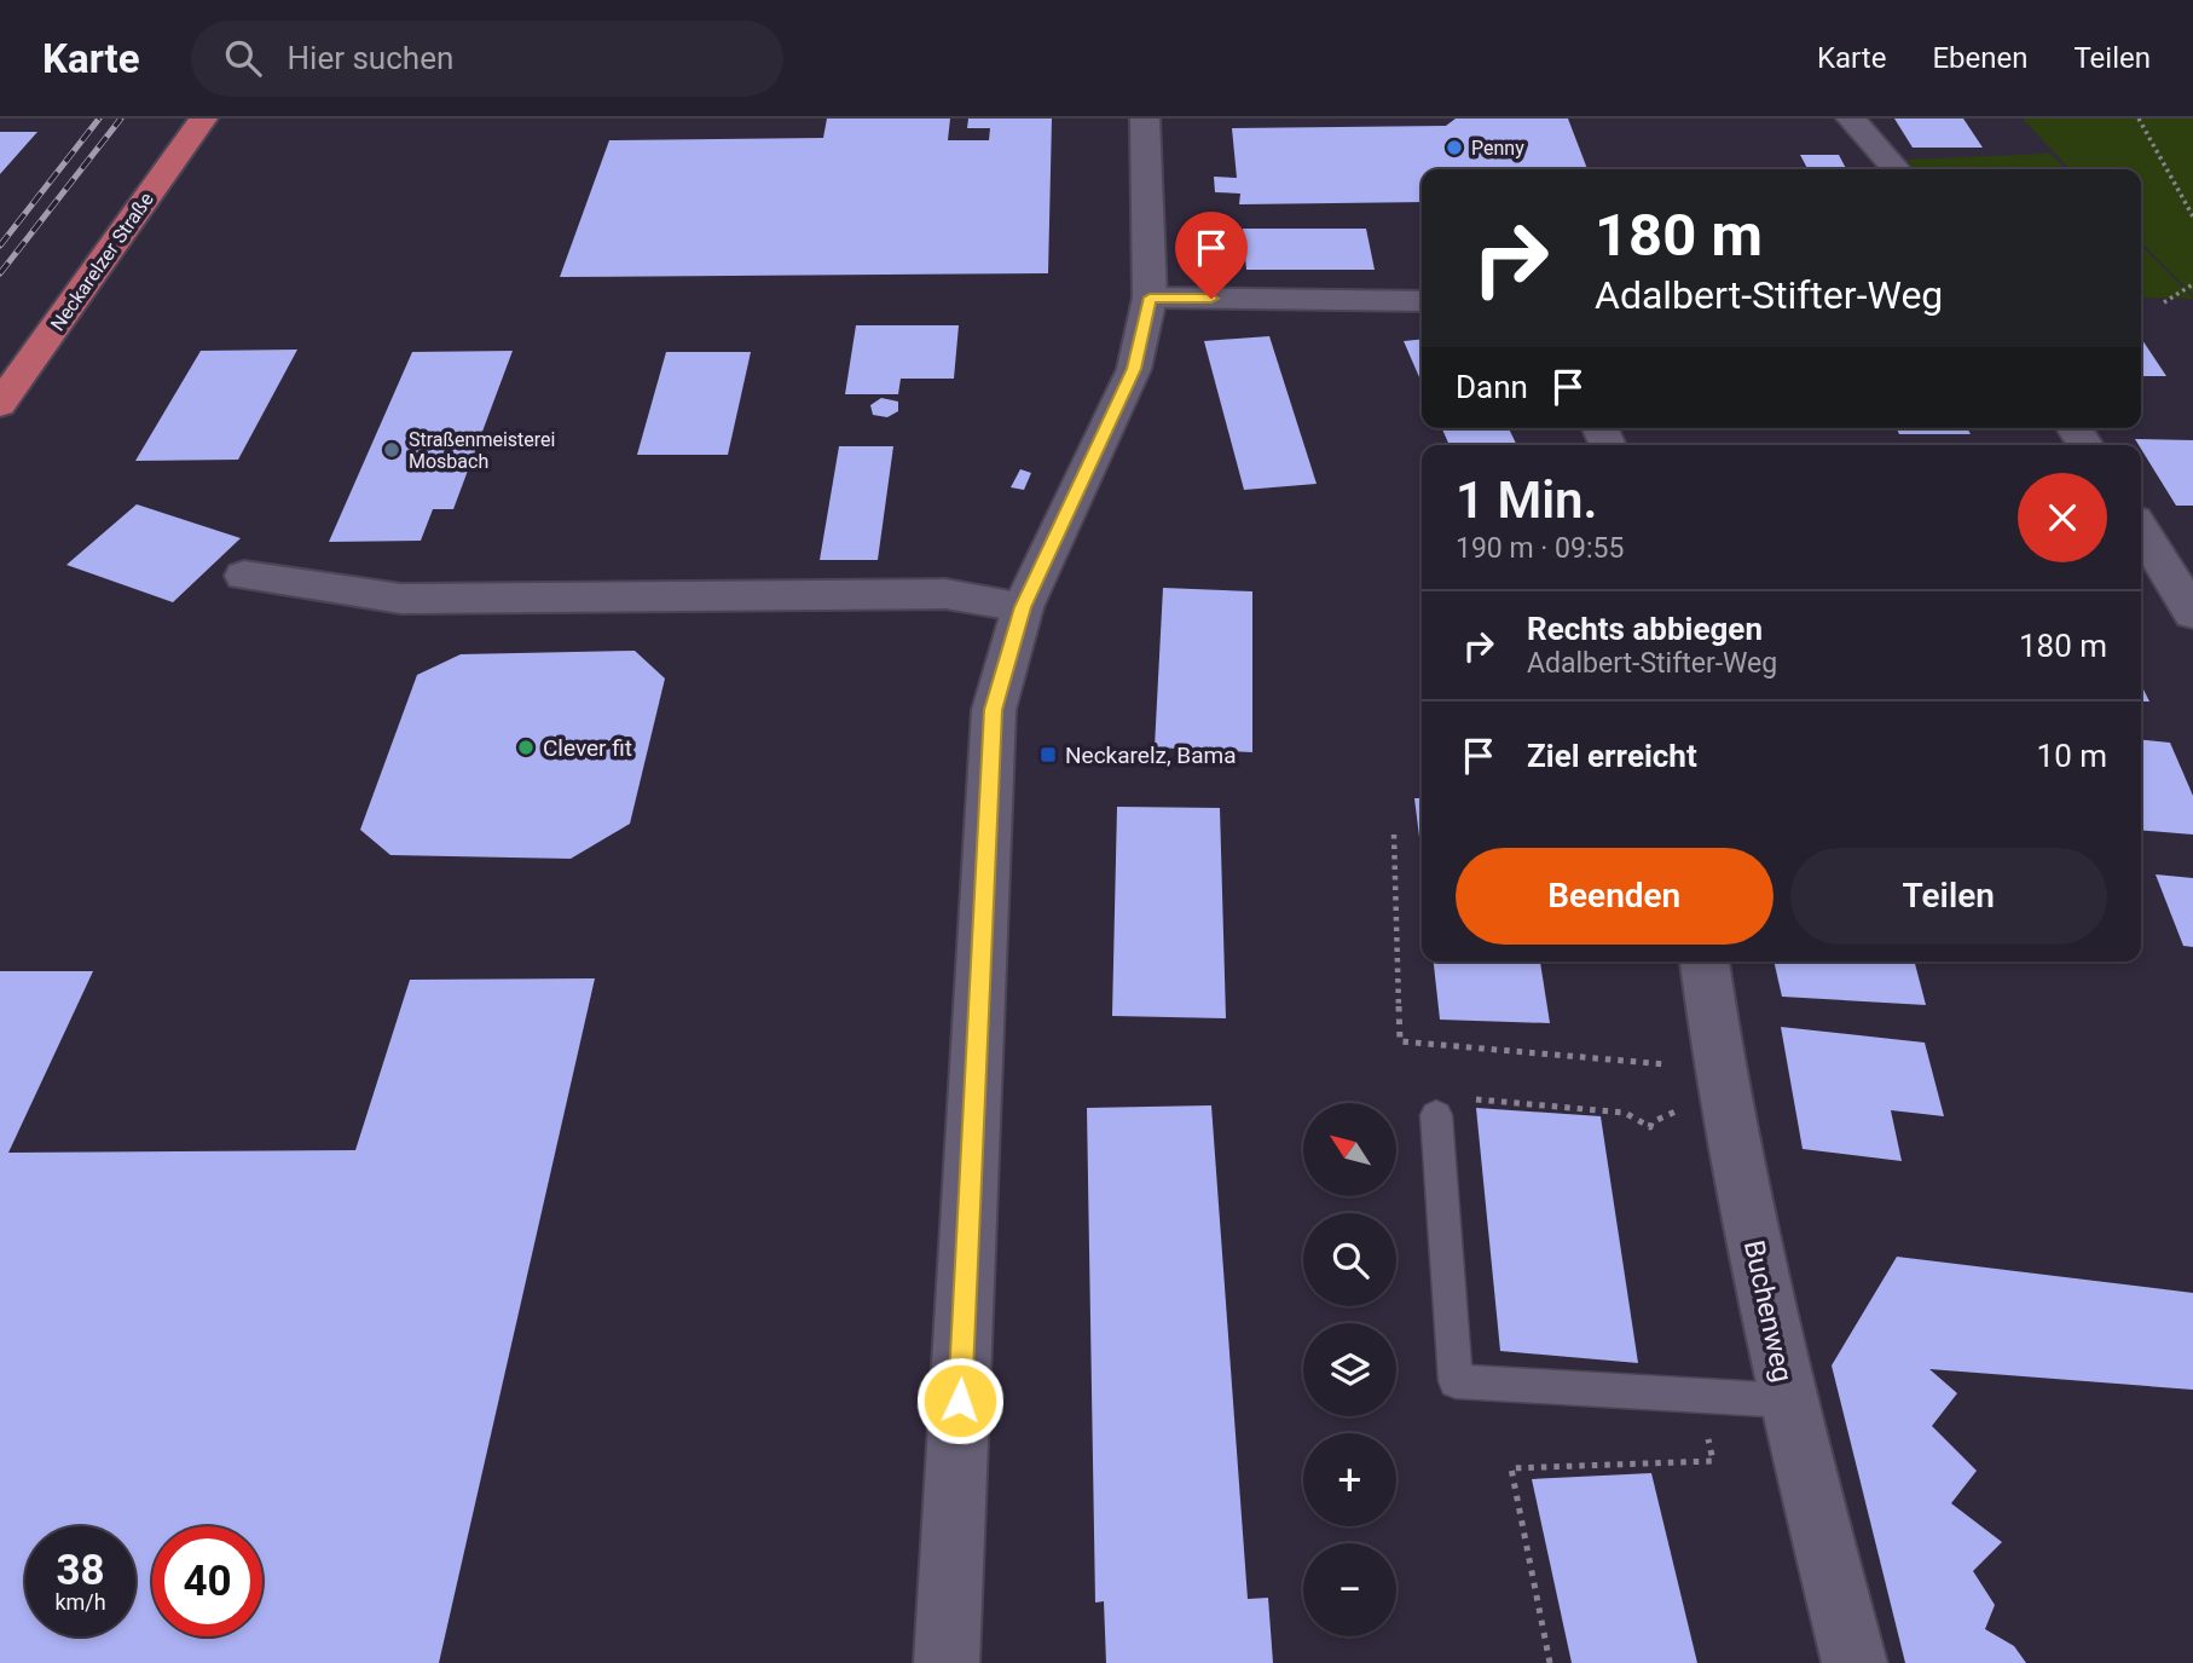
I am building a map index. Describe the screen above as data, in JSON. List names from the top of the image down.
{
  "streets": {
    "main road": ["Neckarelzer Straße"],
    "street": ["Buchenweg"]
  },
  "places": {
    "other": ["Penny", "Straßenmeisterei Mosbach", "Clever fit"],
    "transit": ["Neckarelz, Bama"]
  },
  "north": "top left",
  "page": {
    "header": "Karte",
    "search": "Hier suchen",
    "nav": ["Karte", "Ebenen", "Teilen"],
    "turn": ["180 m", "Adalbert-Stifter-Weg"],
    "then": "Dann",
    "heading": ["1 Min.", "190 m · 09:55"],
    "list": [
      {
        "name": "Rechts abbiegen",
        "note": "Adalbert-Stifter-Weg",
        "value": "180 m"
      },
      {
        "name": "Ziel erreicht",
        "value": "10 m"
      }
    ],
    "buttons": ["Beenden", "Teilen"],
    "map_buttons": ["+", "−"],
    "speed": "38 km/h",
    "limit": "40"
  }
}
